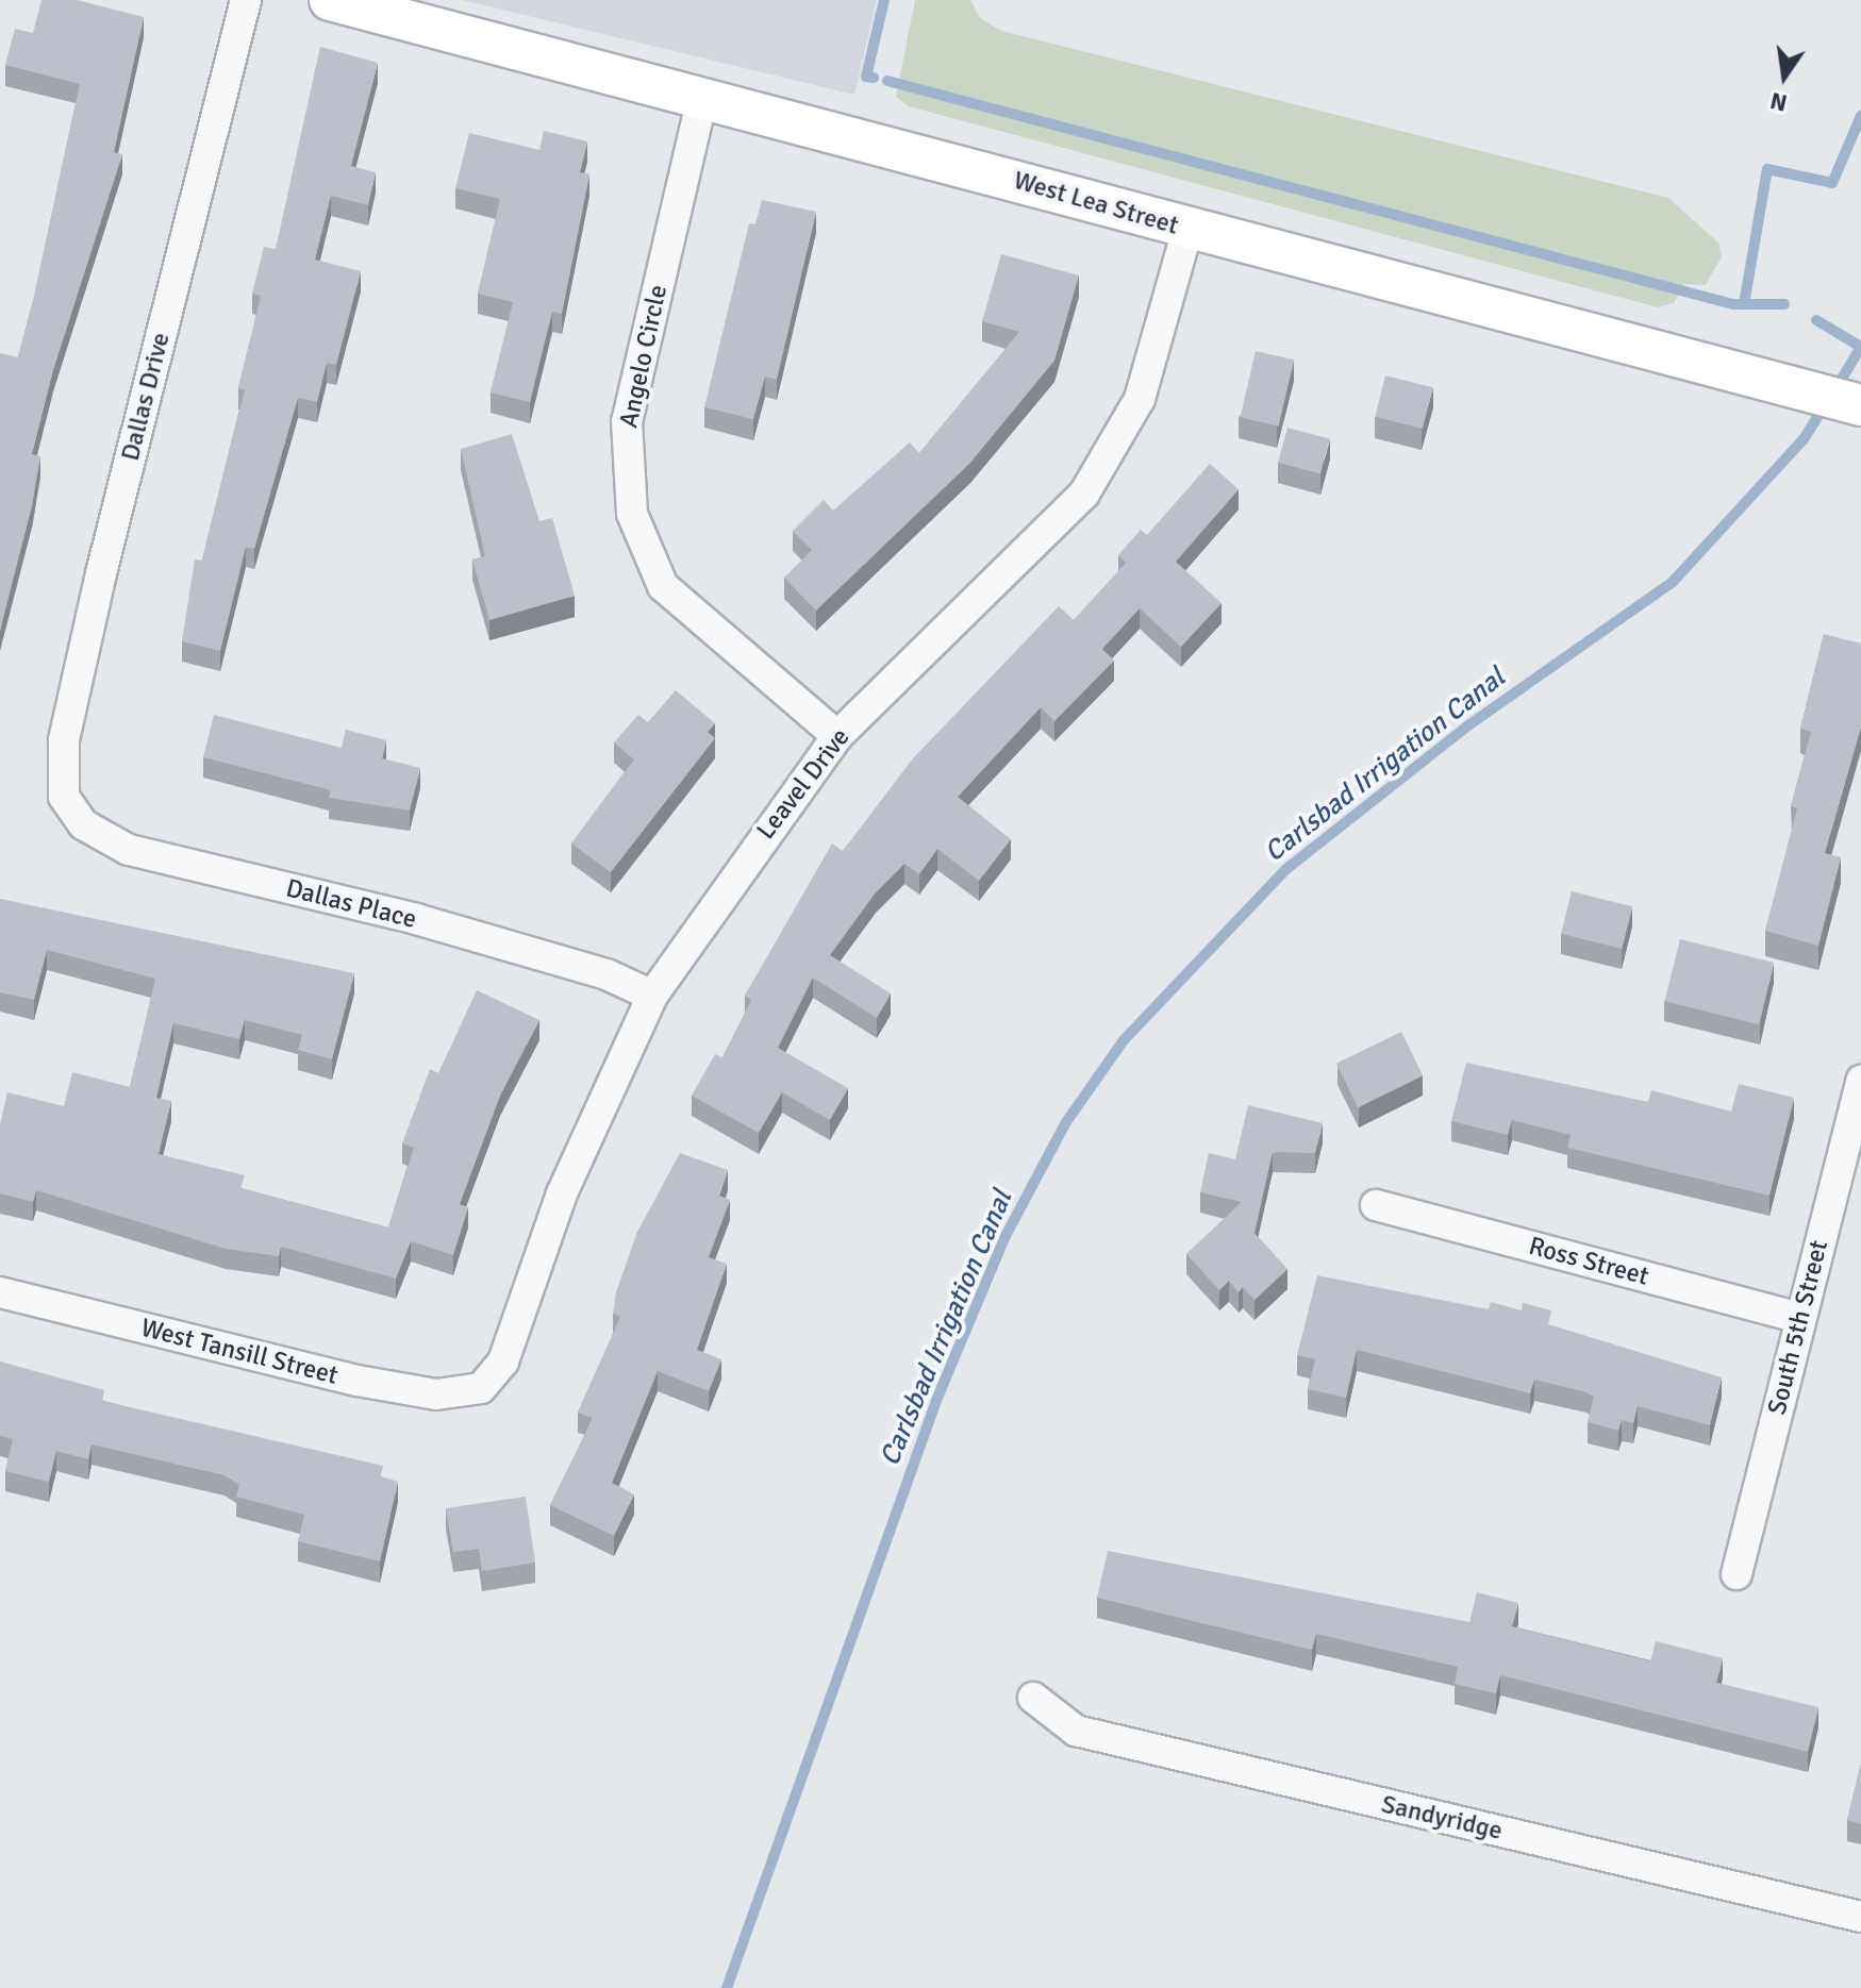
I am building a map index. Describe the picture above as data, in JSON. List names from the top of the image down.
{
  "streets": {
    "main road": ["West Lea Street"],
    "street": [
      "Angelo Circle",
      "Dallas Drive",
      "Leavel Drive",
      "Dallas Place",
      "Ross Street",
      "South 5th Street",
      "West Tansill Street",
      "Sandyridge"
    ]
  },
  "crossings": [
    ["West Lea Street", "Angelo Circle"],
    ["West Lea Street", "Leavel Drive"],
    ["Angelo Circle", "Leavel Drive"],
    ["Dallas Drive", "Dallas Place"],
    ["Leavel Drive", "Dallas Place"],
    ["Leavel Drive", "West Tansill Street"],
    ["Ross Street", "South 5th Street"]
  ],
  "water": ["Carlsbad Irrigation Canal"],
  "north": "bottom"
}
